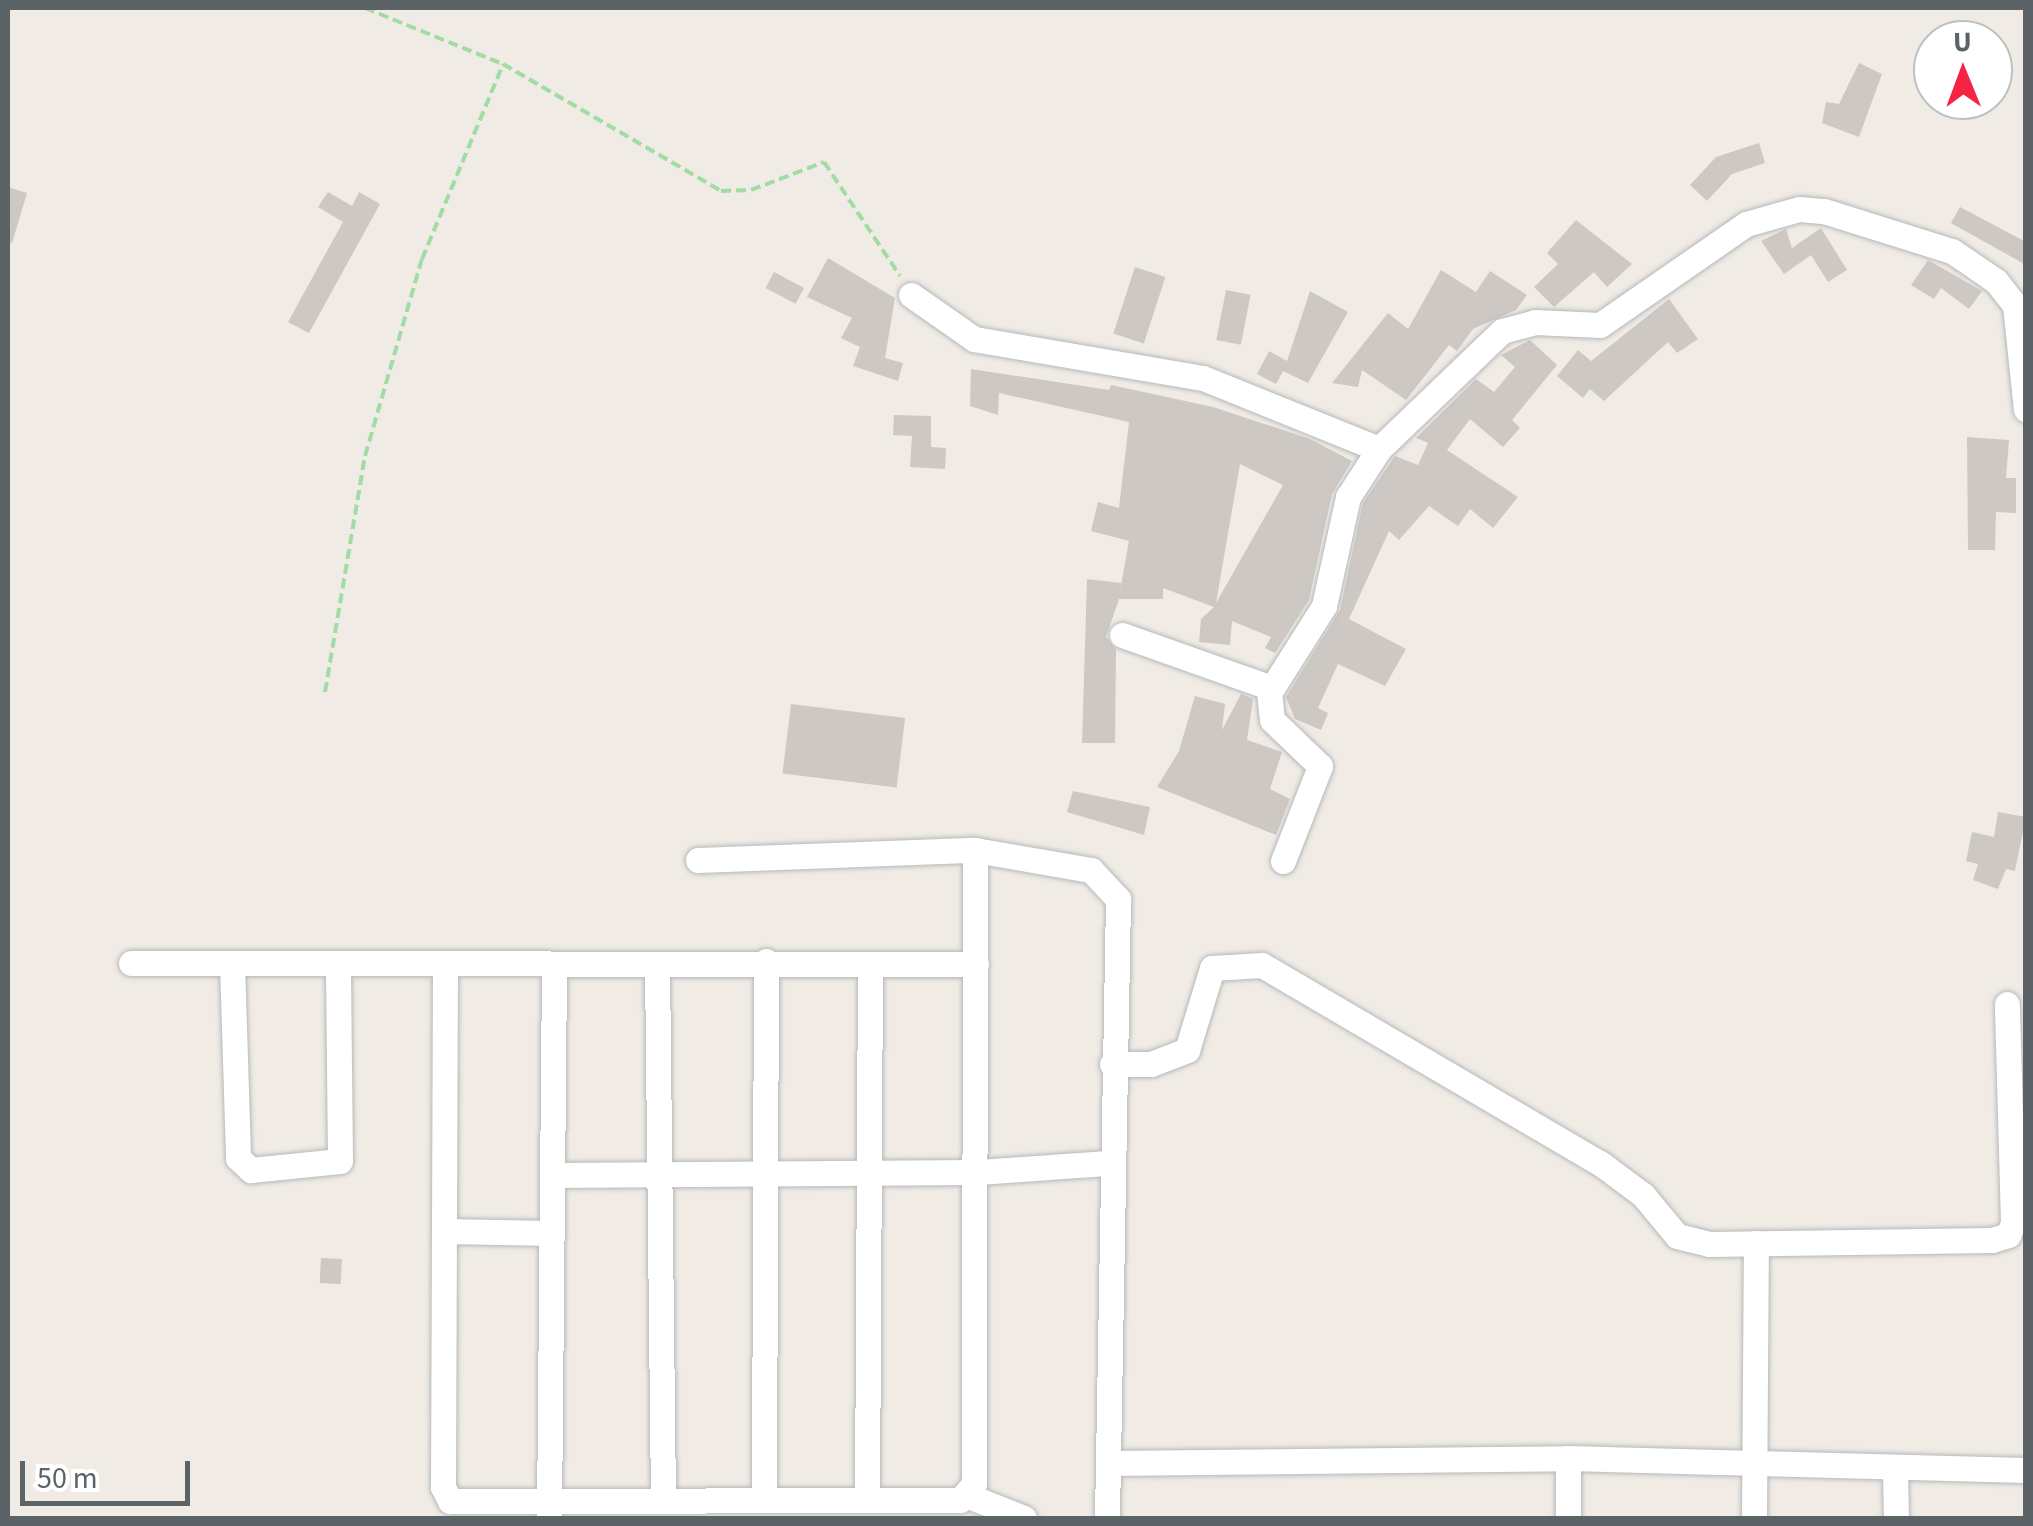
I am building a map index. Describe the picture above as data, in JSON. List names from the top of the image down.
{
  "scale_bar": "50 m",
  "north": "top"
}
